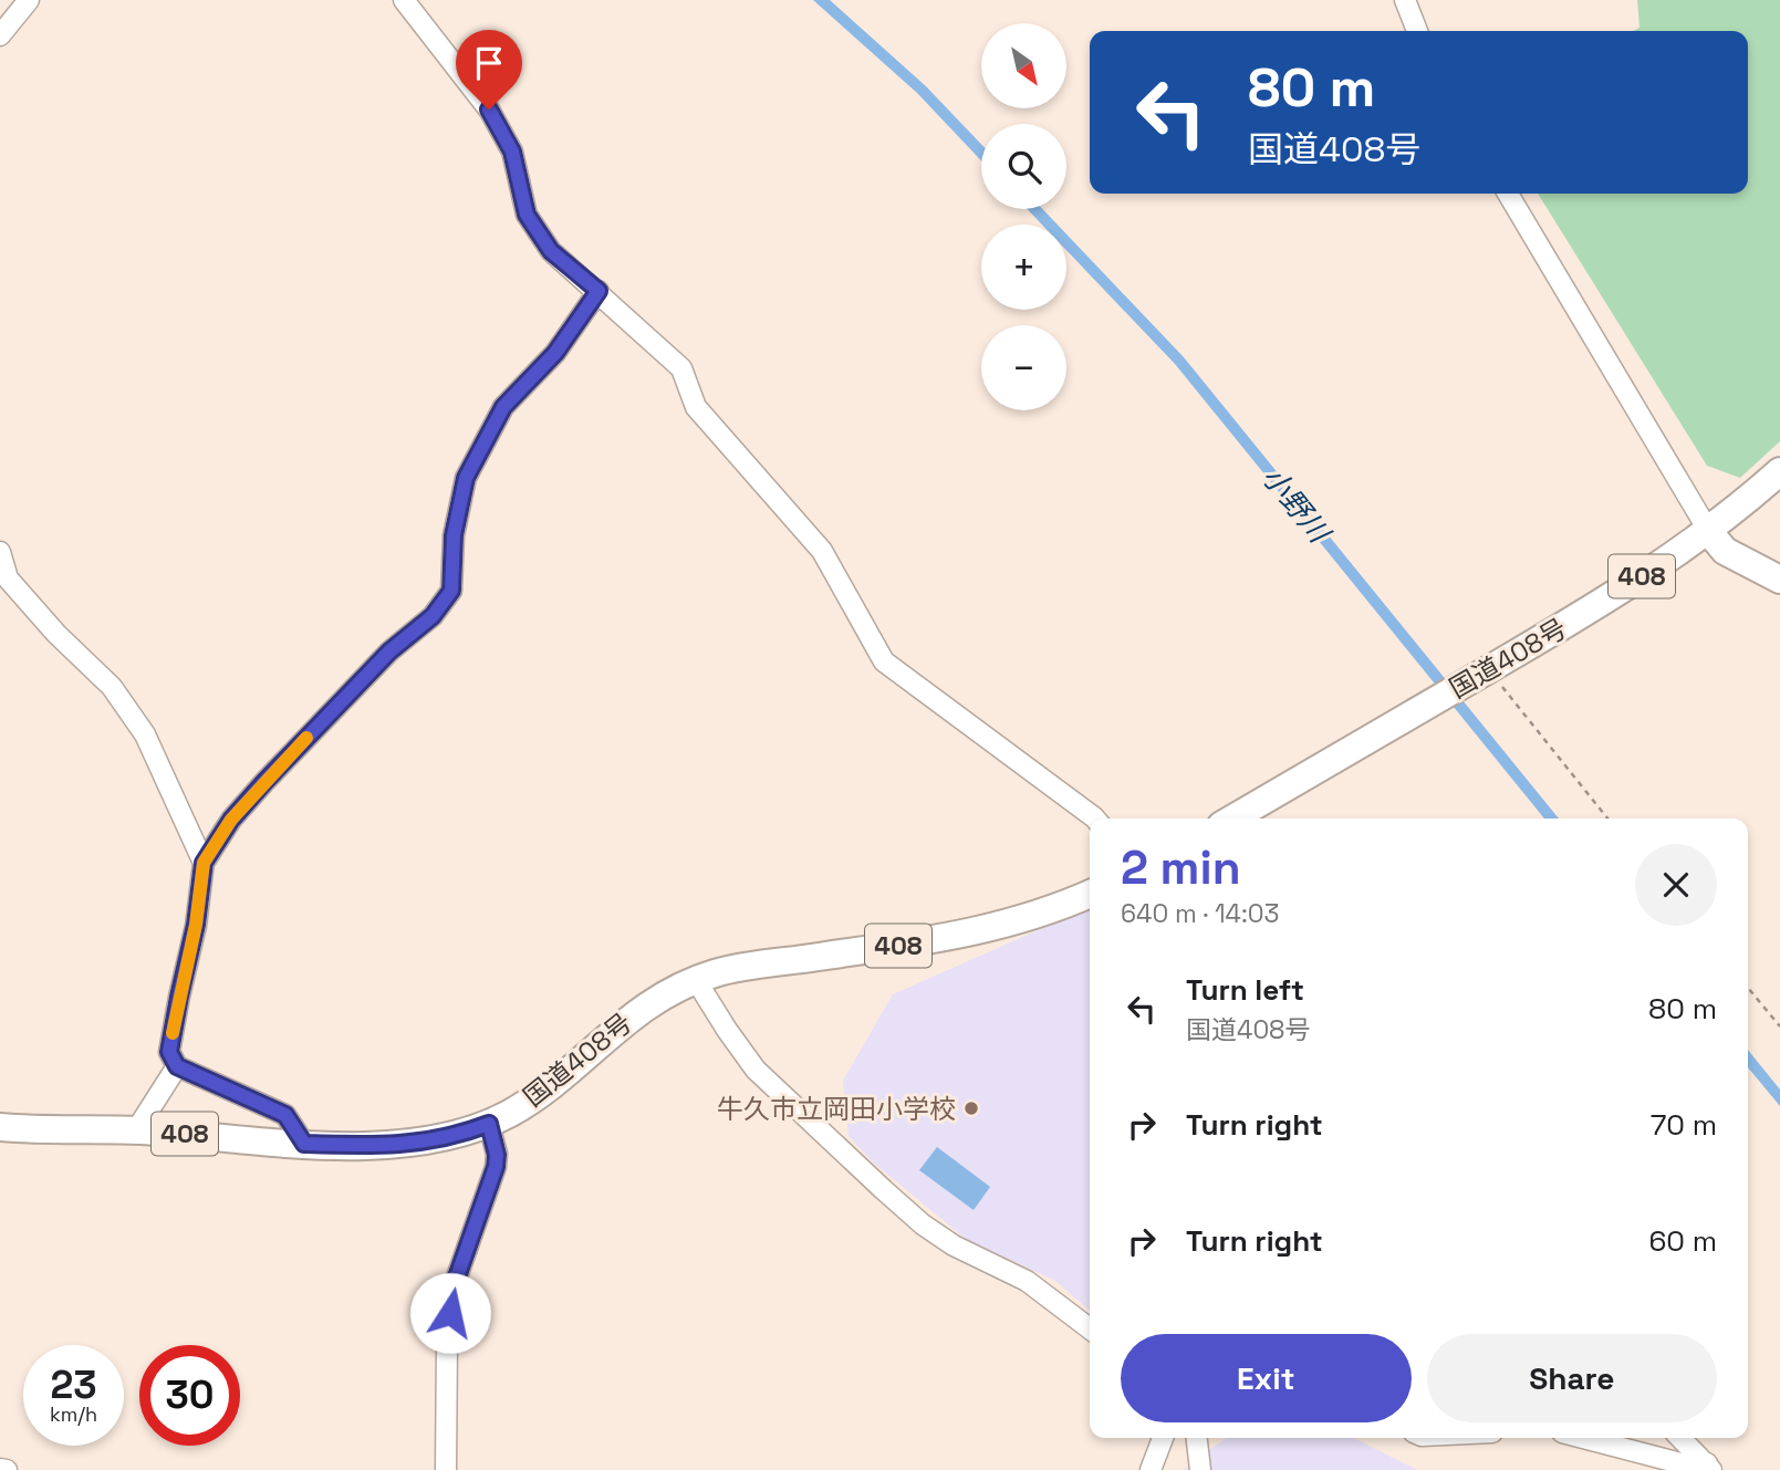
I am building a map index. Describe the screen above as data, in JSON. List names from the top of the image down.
{
  "streets": {
    "highway": ["408", "国道408号"]
  },
  "water": ["小野川"],
  "places": ["牛久市立岡田小学校"],
  "north": "bottom right",
  "page": {
    "map_buttons": ["+", "−"],
    "turn": ["80 m", "国道408号"],
    "heading": ["2 min", "640 m · 14:03"],
    "list": [
      {
        "name": "Turn left",
        "note": "国道408号",
        "value": "80 m"
      },
      {
        "name": "Turn right",
        "value": "70 m"
      },
      {
        "name": "Turn right",
        "value": "60 m"
      }
    ],
    "buttons": ["Exit", "Share"],
    "speed": "23 km/h",
    "limit": "30"
  }
}
